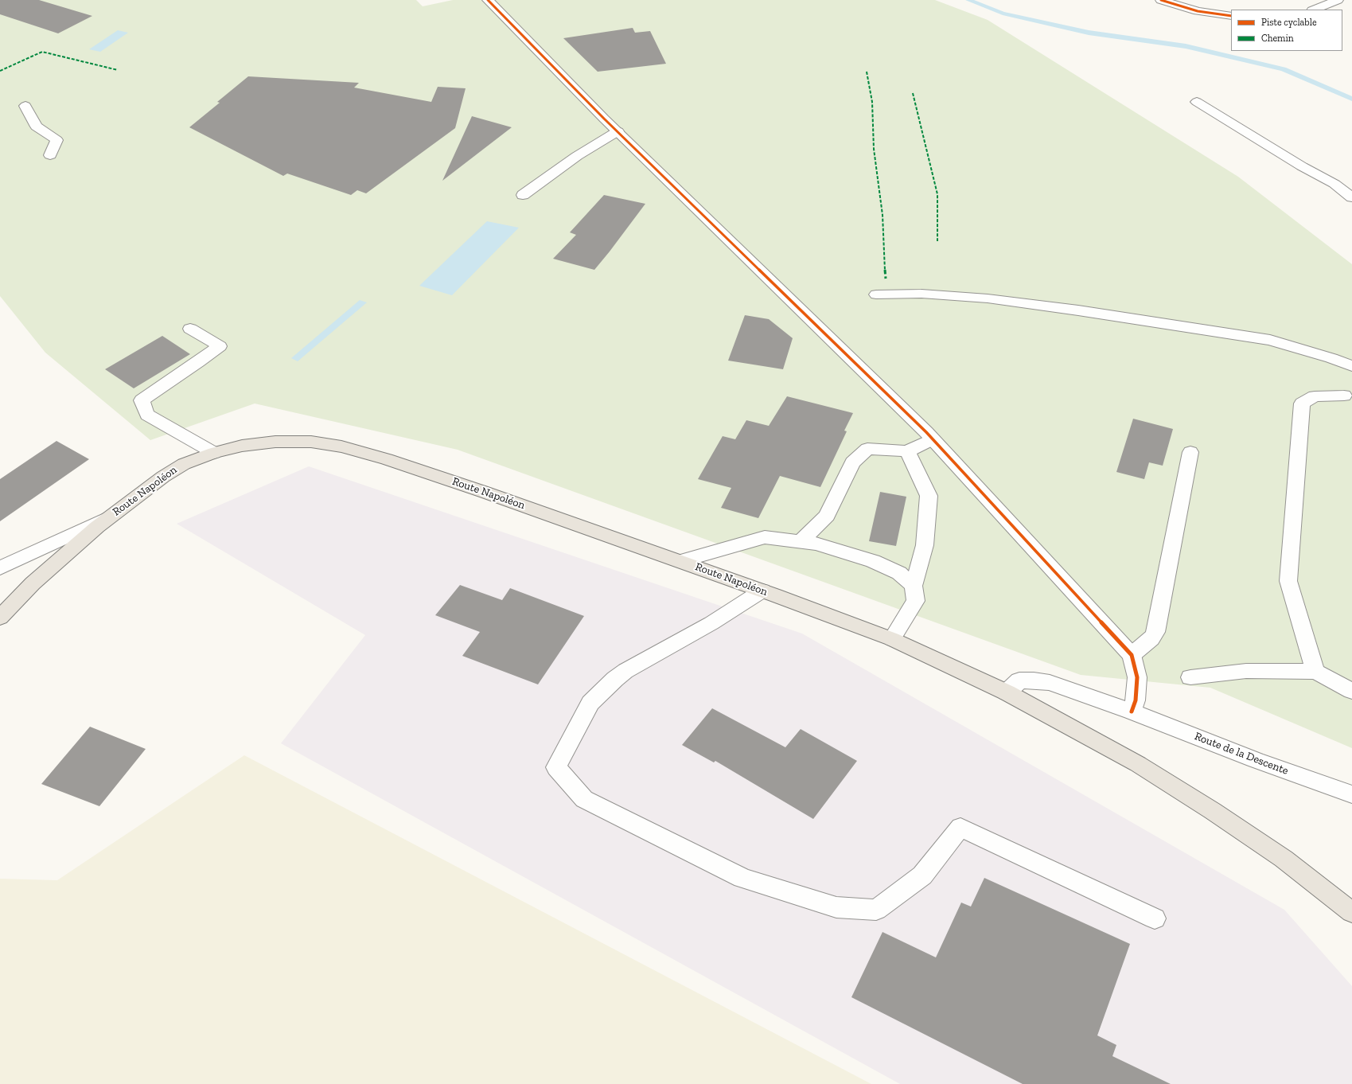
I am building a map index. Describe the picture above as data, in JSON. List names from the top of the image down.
{
  "streets": {
    "main road": ["Route Napoléon"],
    "street": ["Route de la Descente"]
  },
  "crossings": [
    ["Route Napoléon", "Route de la Descente"]
  ],
  "legend": ["Piste cyclable", "Chemin"]
}
